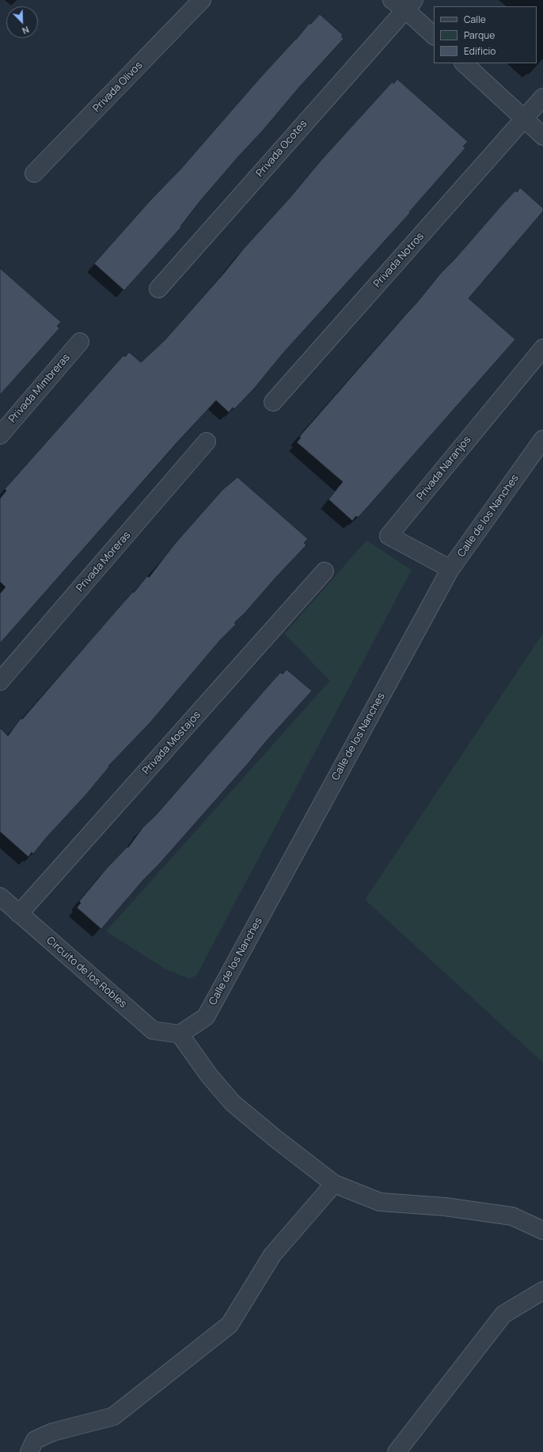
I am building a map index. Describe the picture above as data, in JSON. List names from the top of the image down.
{
  "streets": {
    "street": [
      "Privada Olivos",
      "Privada Ocotes",
      "Privada Notros",
      "Privada Mimbreras",
      "Privada Naranjos",
      "Calle de los Nanches",
      "Privada Moreras",
      "Privada Mostajos",
      "Circuito de los Robles"
    ]
  },
  "crossings": [
    ["Privada Naranjos", "Calle de los Nanches"],
    ["Calle de los Nanches", "Circuito de los Robles"],
    ["Privada Mostajos", "Circuito de los Robles"]
  ],
  "legend": ["Calle", "Parque", "Edificio"],
  "north": "bottom right"
}
